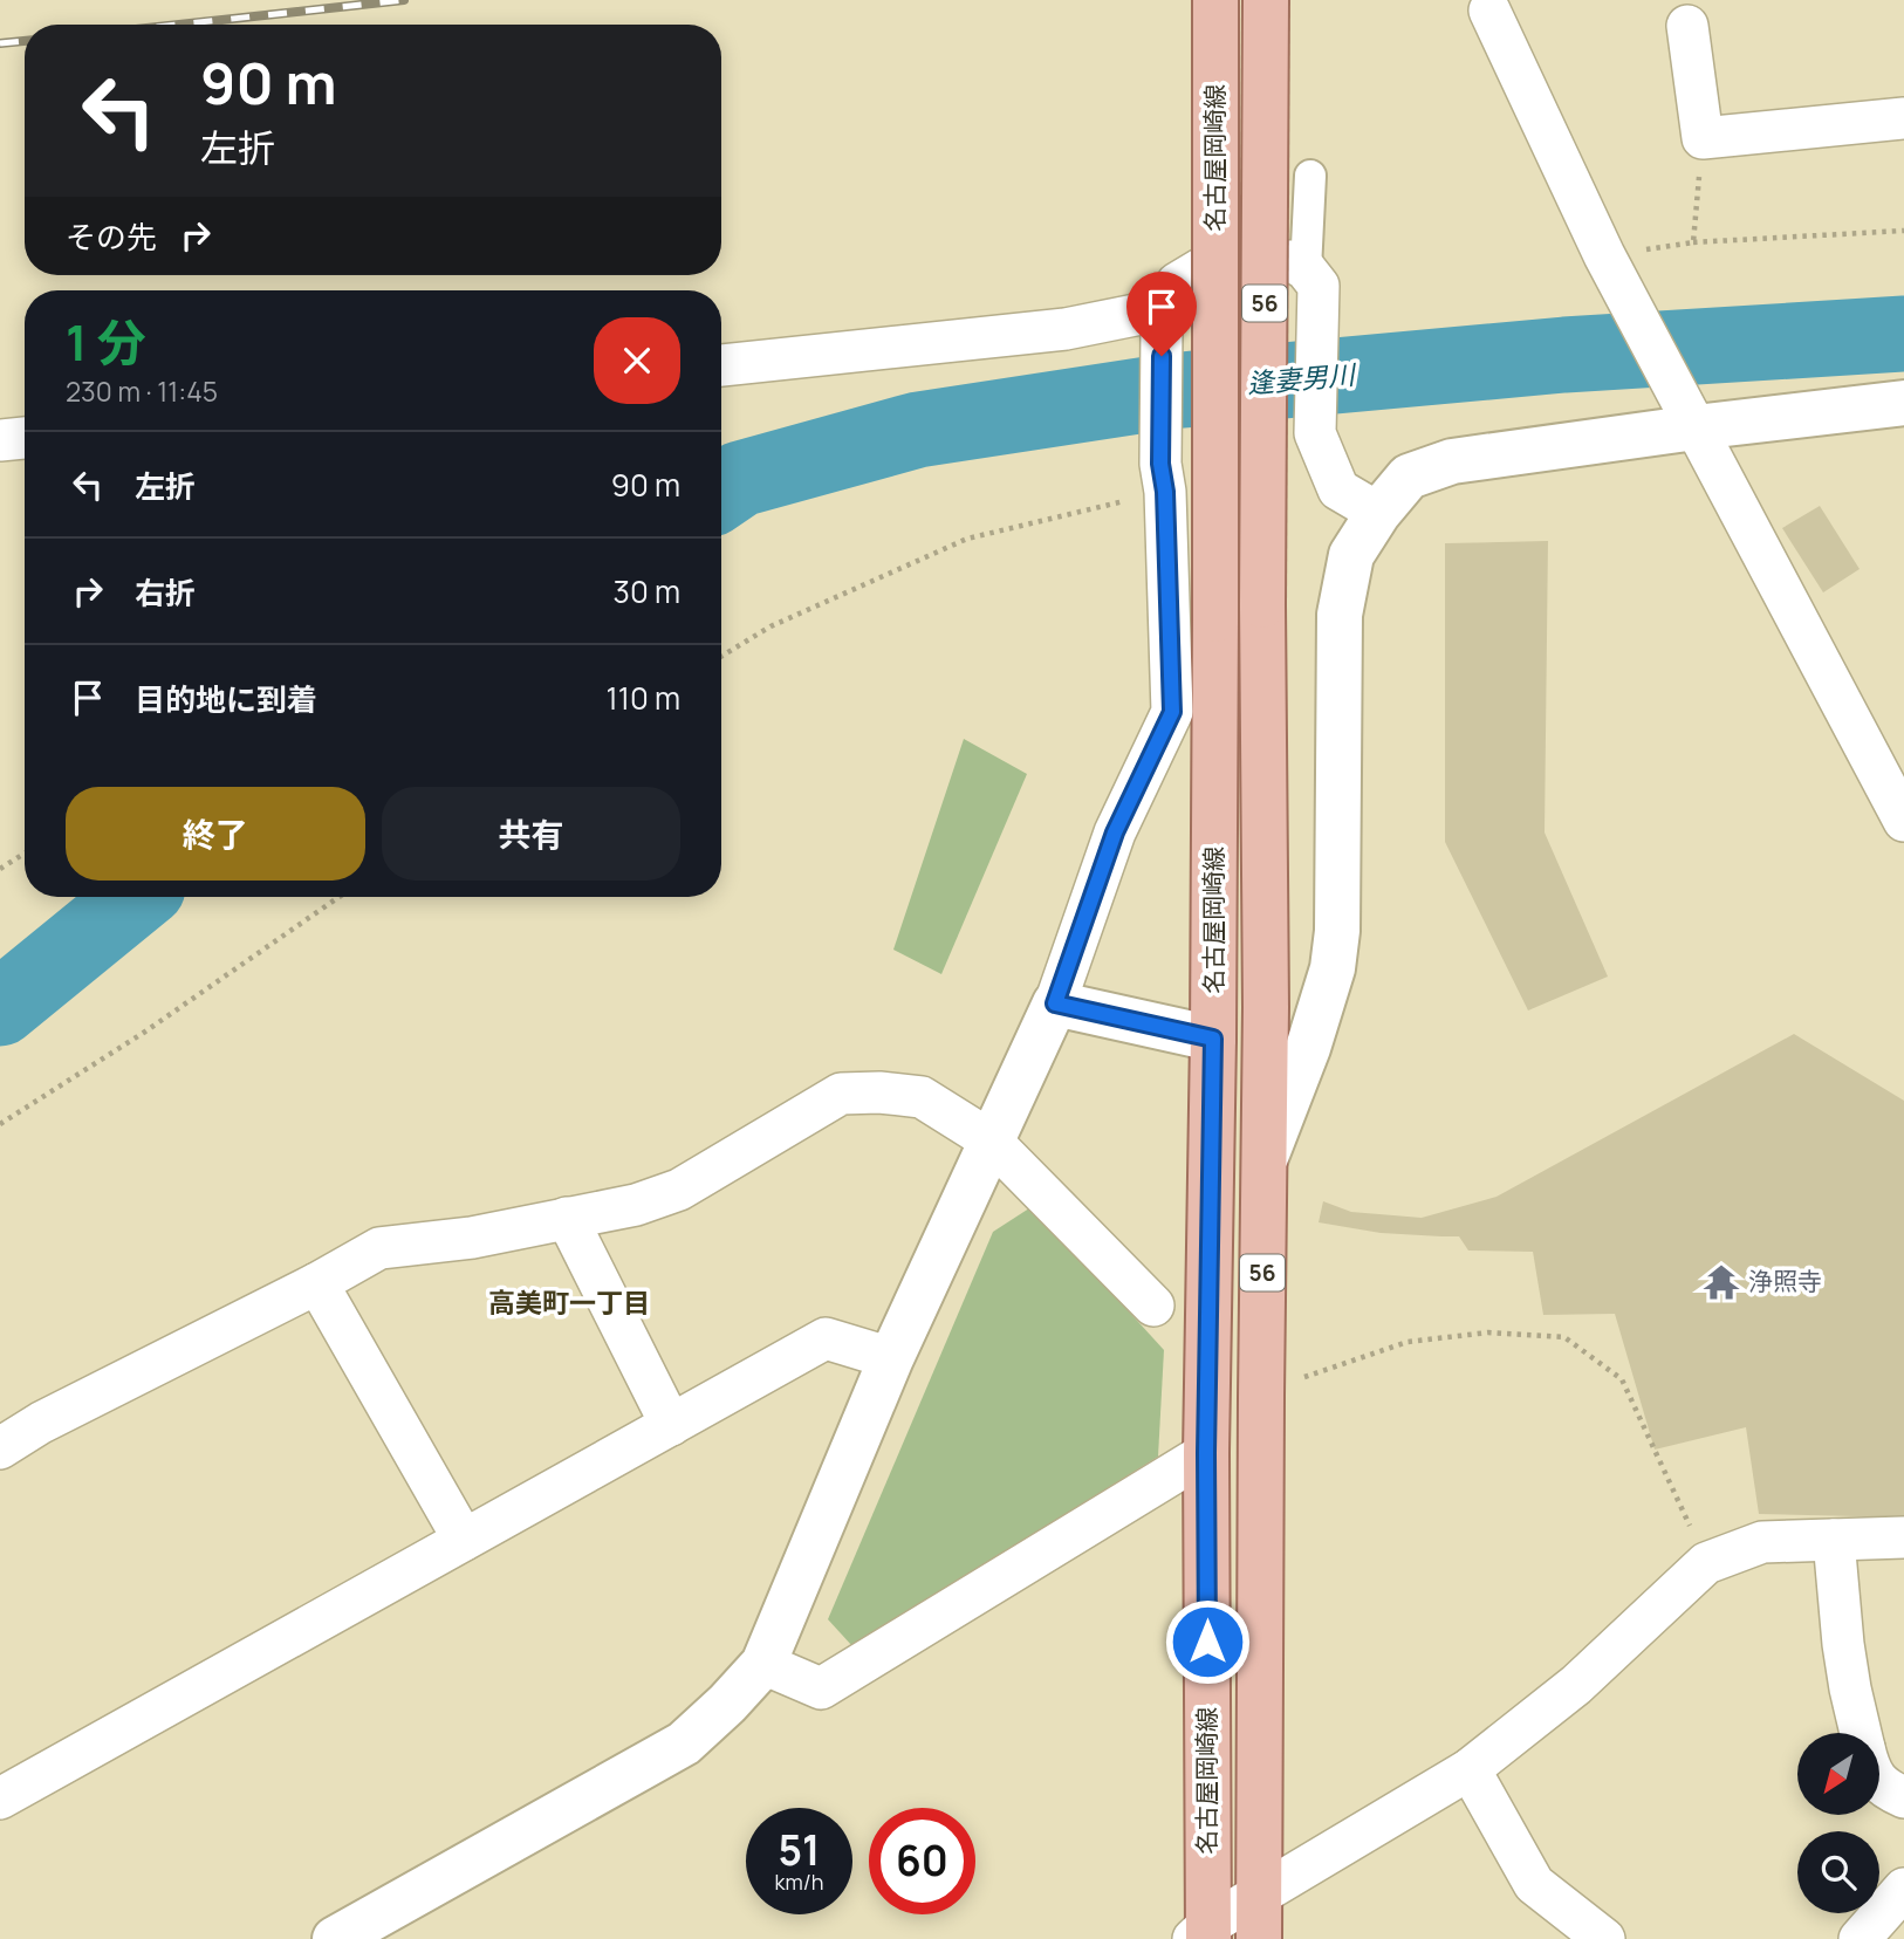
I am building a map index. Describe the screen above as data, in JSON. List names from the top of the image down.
{
  "streets": {
    "main road": ["名古屋岡崎線", "56"]
  },
  "districts": ["高美町一丁目"],
  "water": ["逢妻男川"],
  "places": {
    "temple": ["浄照寺"]
  },
  "north": "bottom left",
  "page": {
    "turn": ["90 m", "左折"],
    "then": "その先",
    "heading": ["1 分", "230 m · 11:45"],
    "list": [
      {
        "name": "左折",
        "value": "90 m"
      },
      {
        "name": "右折",
        "value": "30 m"
      },
      {
        "name": "目的地に到着",
        "value": "110 m"
      }
    ],
    "buttons": ["終了", "共有"],
    "speed": "51 km/h",
    "limit": "60"
  }
}
